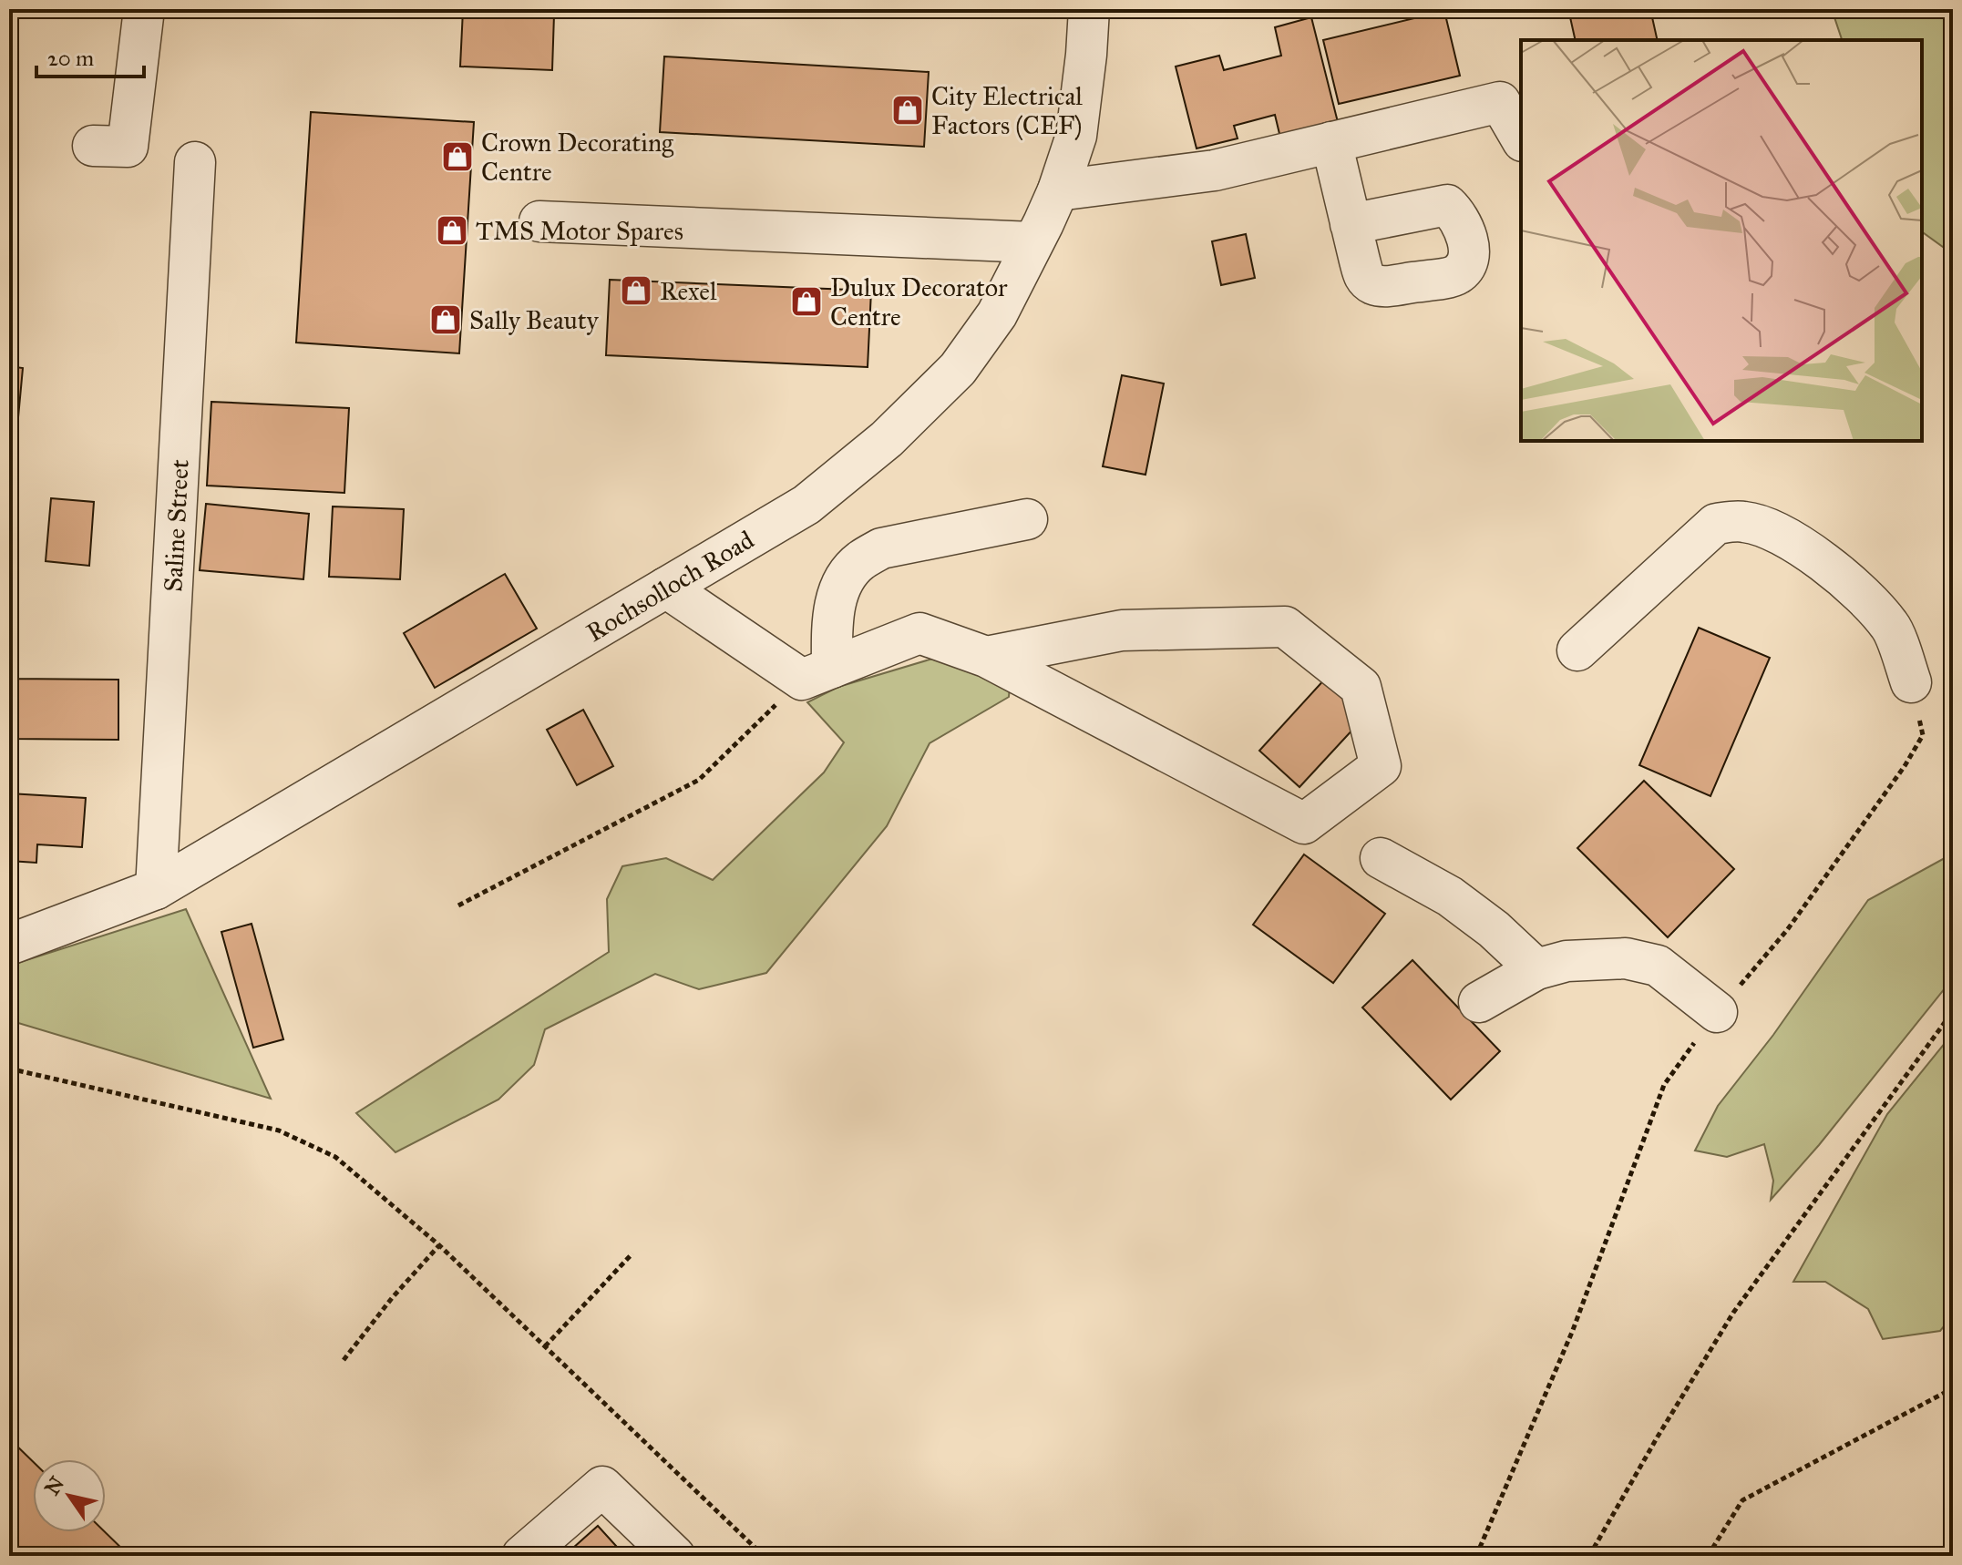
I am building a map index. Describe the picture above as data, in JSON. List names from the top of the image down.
{
  "streets": {
    "street": ["Saline Street", "Rochsolloch Road"]
  },
  "crossings": [
    ["Saline Street", "Rochsolloch Road"]
  ],
  "places": {
    "shop": [
      "City Electrical Factors (CEF)",
      "Crown Decorating Centre",
      "TMS Motor Spares",
      "Rexel",
      "Dulux Decorator Centre",
      "Sally Beauty"
    ]
  },
  "scale_bar": "20 m",
  "north": "top left"
}
